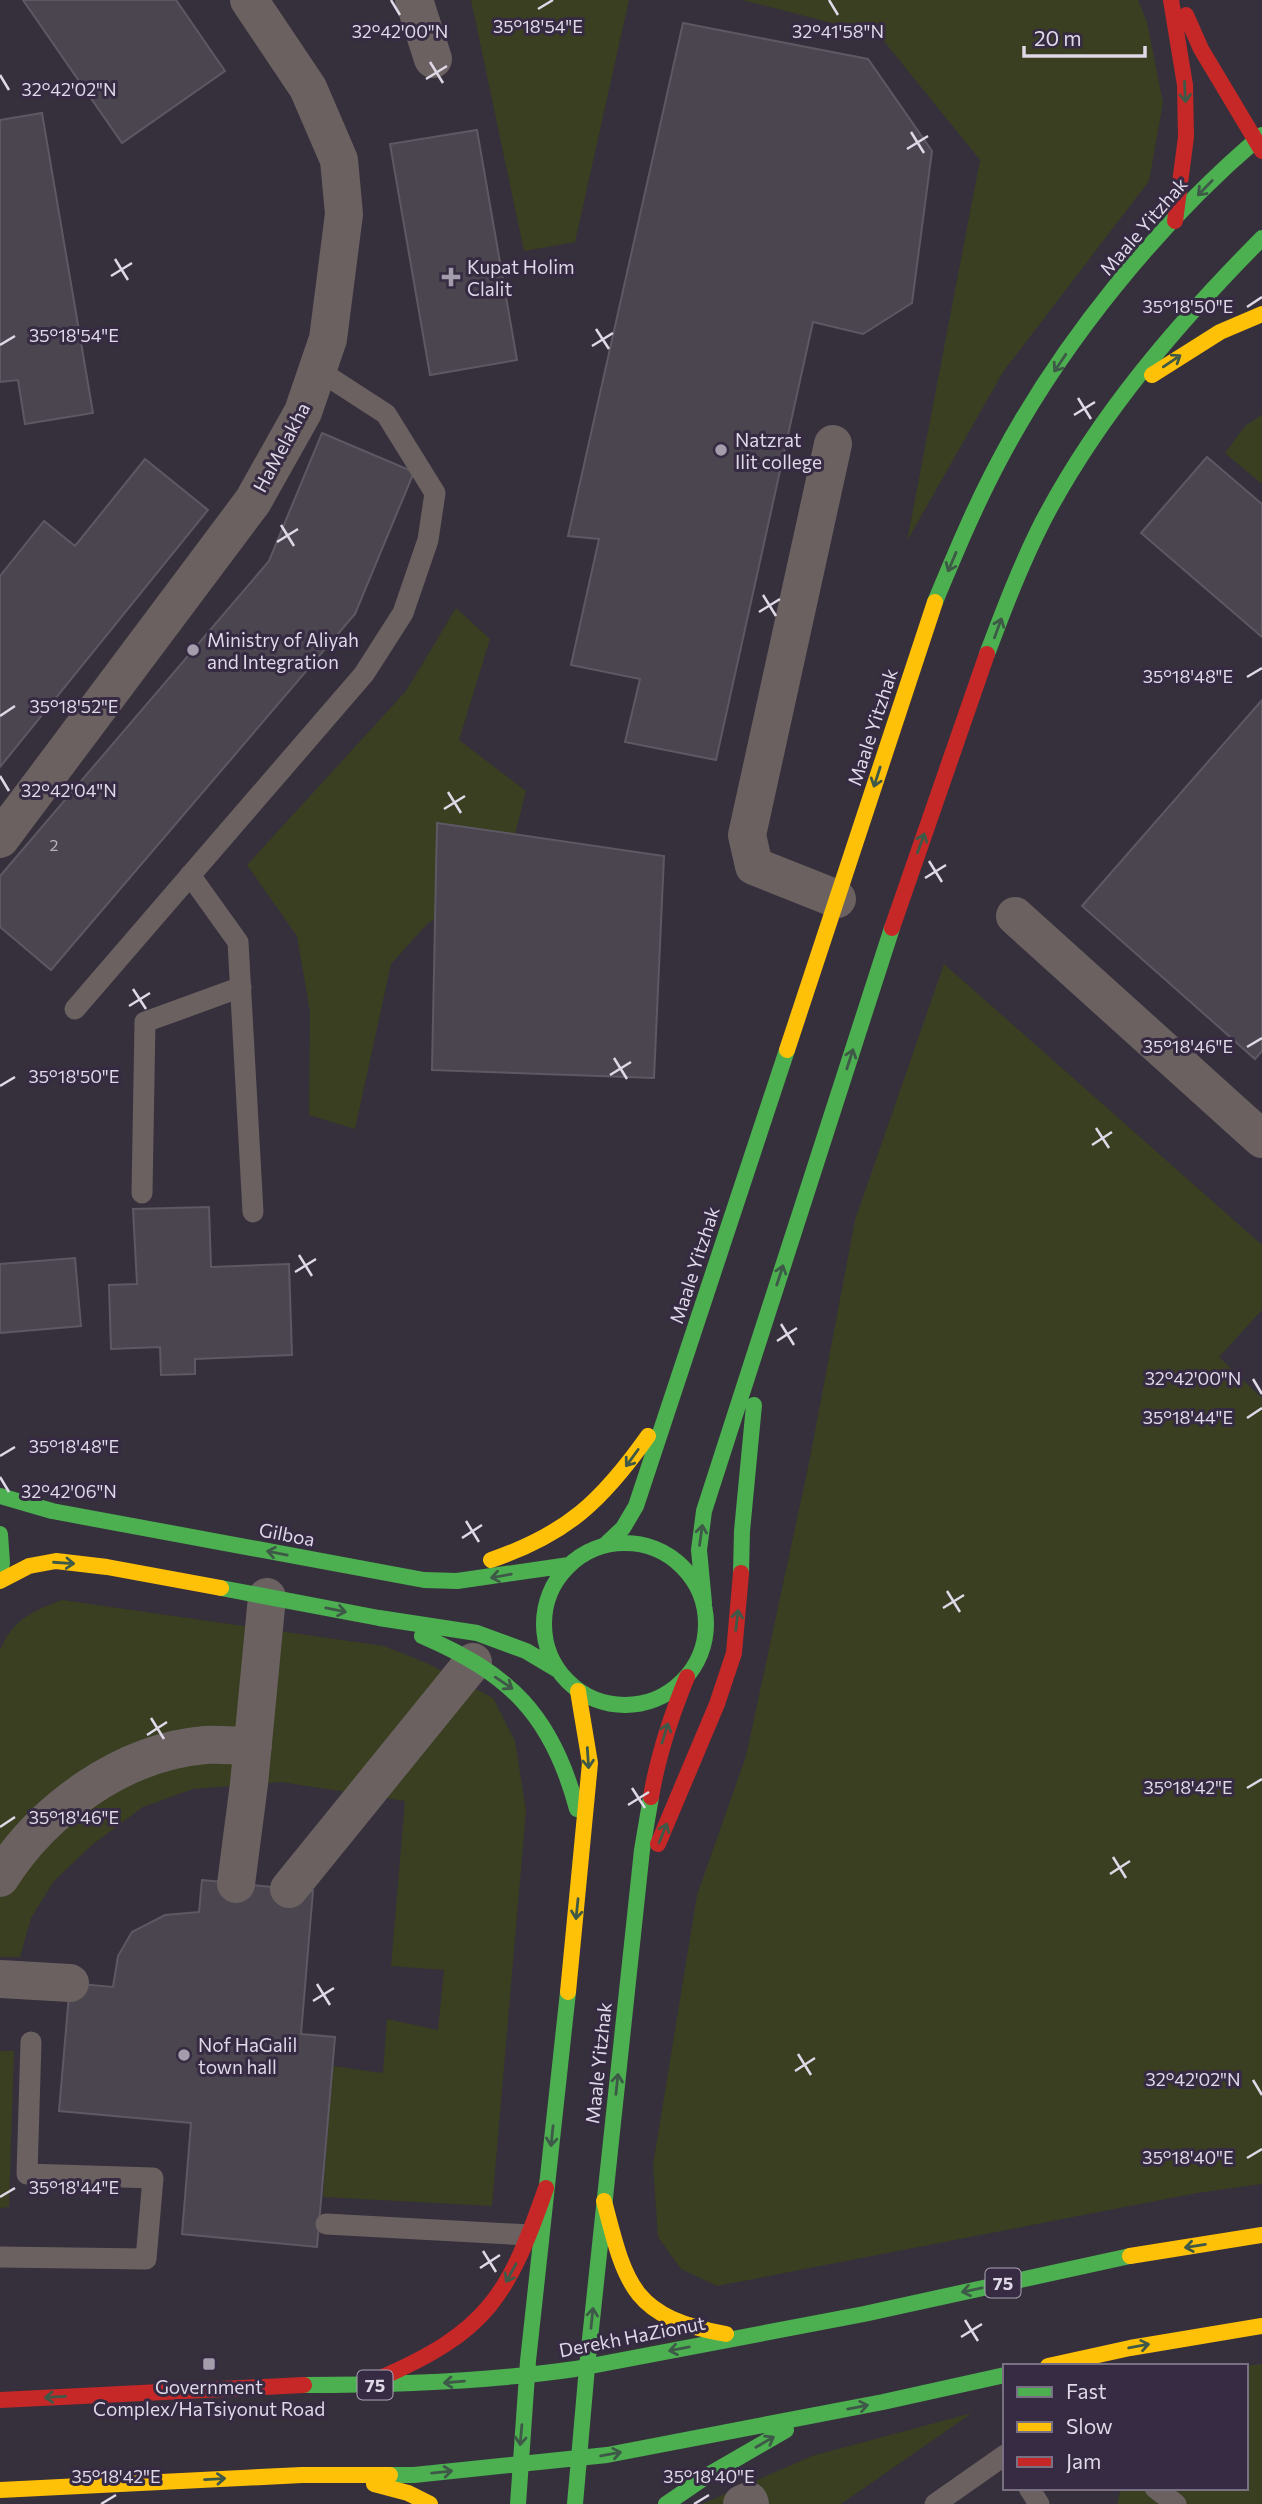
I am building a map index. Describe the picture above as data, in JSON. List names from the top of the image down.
{
  "streets": {
    "main road": [
      "Maale Yitzhak",
      "Gilboa",
      "75",
      "Derekh HaZionut"
    ],
    "street": ["HaMelakha"]
  },
  "crossings": [
    ["Maale Yitzhak", "Gilboa"],
    ["Maale Yitzhak", "Derekh HaZionut"]
  ],
  "places": {
    "health": ["Kupat Holim Clalit"],
    "other": ["Natzrat Ilit college", "Ministry of Aliyah and Integration", "Nof HaGalil town hall"],
    "transit": ["Government Complex/HaTsiyonut Road"]
  },
  "house_numbers": ["2"],
  "legend": ["Fast", "Slow", "Jam"],
  "scale_bar": "20 m",
  "coordinates": [
    "35°18'54\"E",
    "32°42'00\"N",
    "32°41'58\"N",
    "32°42'02\"N",
    "35°18'50\"E",
    "35°18'48\"E",
    "35°18'52\"E",
    "32°42'04\"N",
    "35°18'46\"E",
    "35°18'44\"E",
    "32°42'06\"N",
    "35°18'42\"E",
    "35°18'40\"E"
  ]
}
